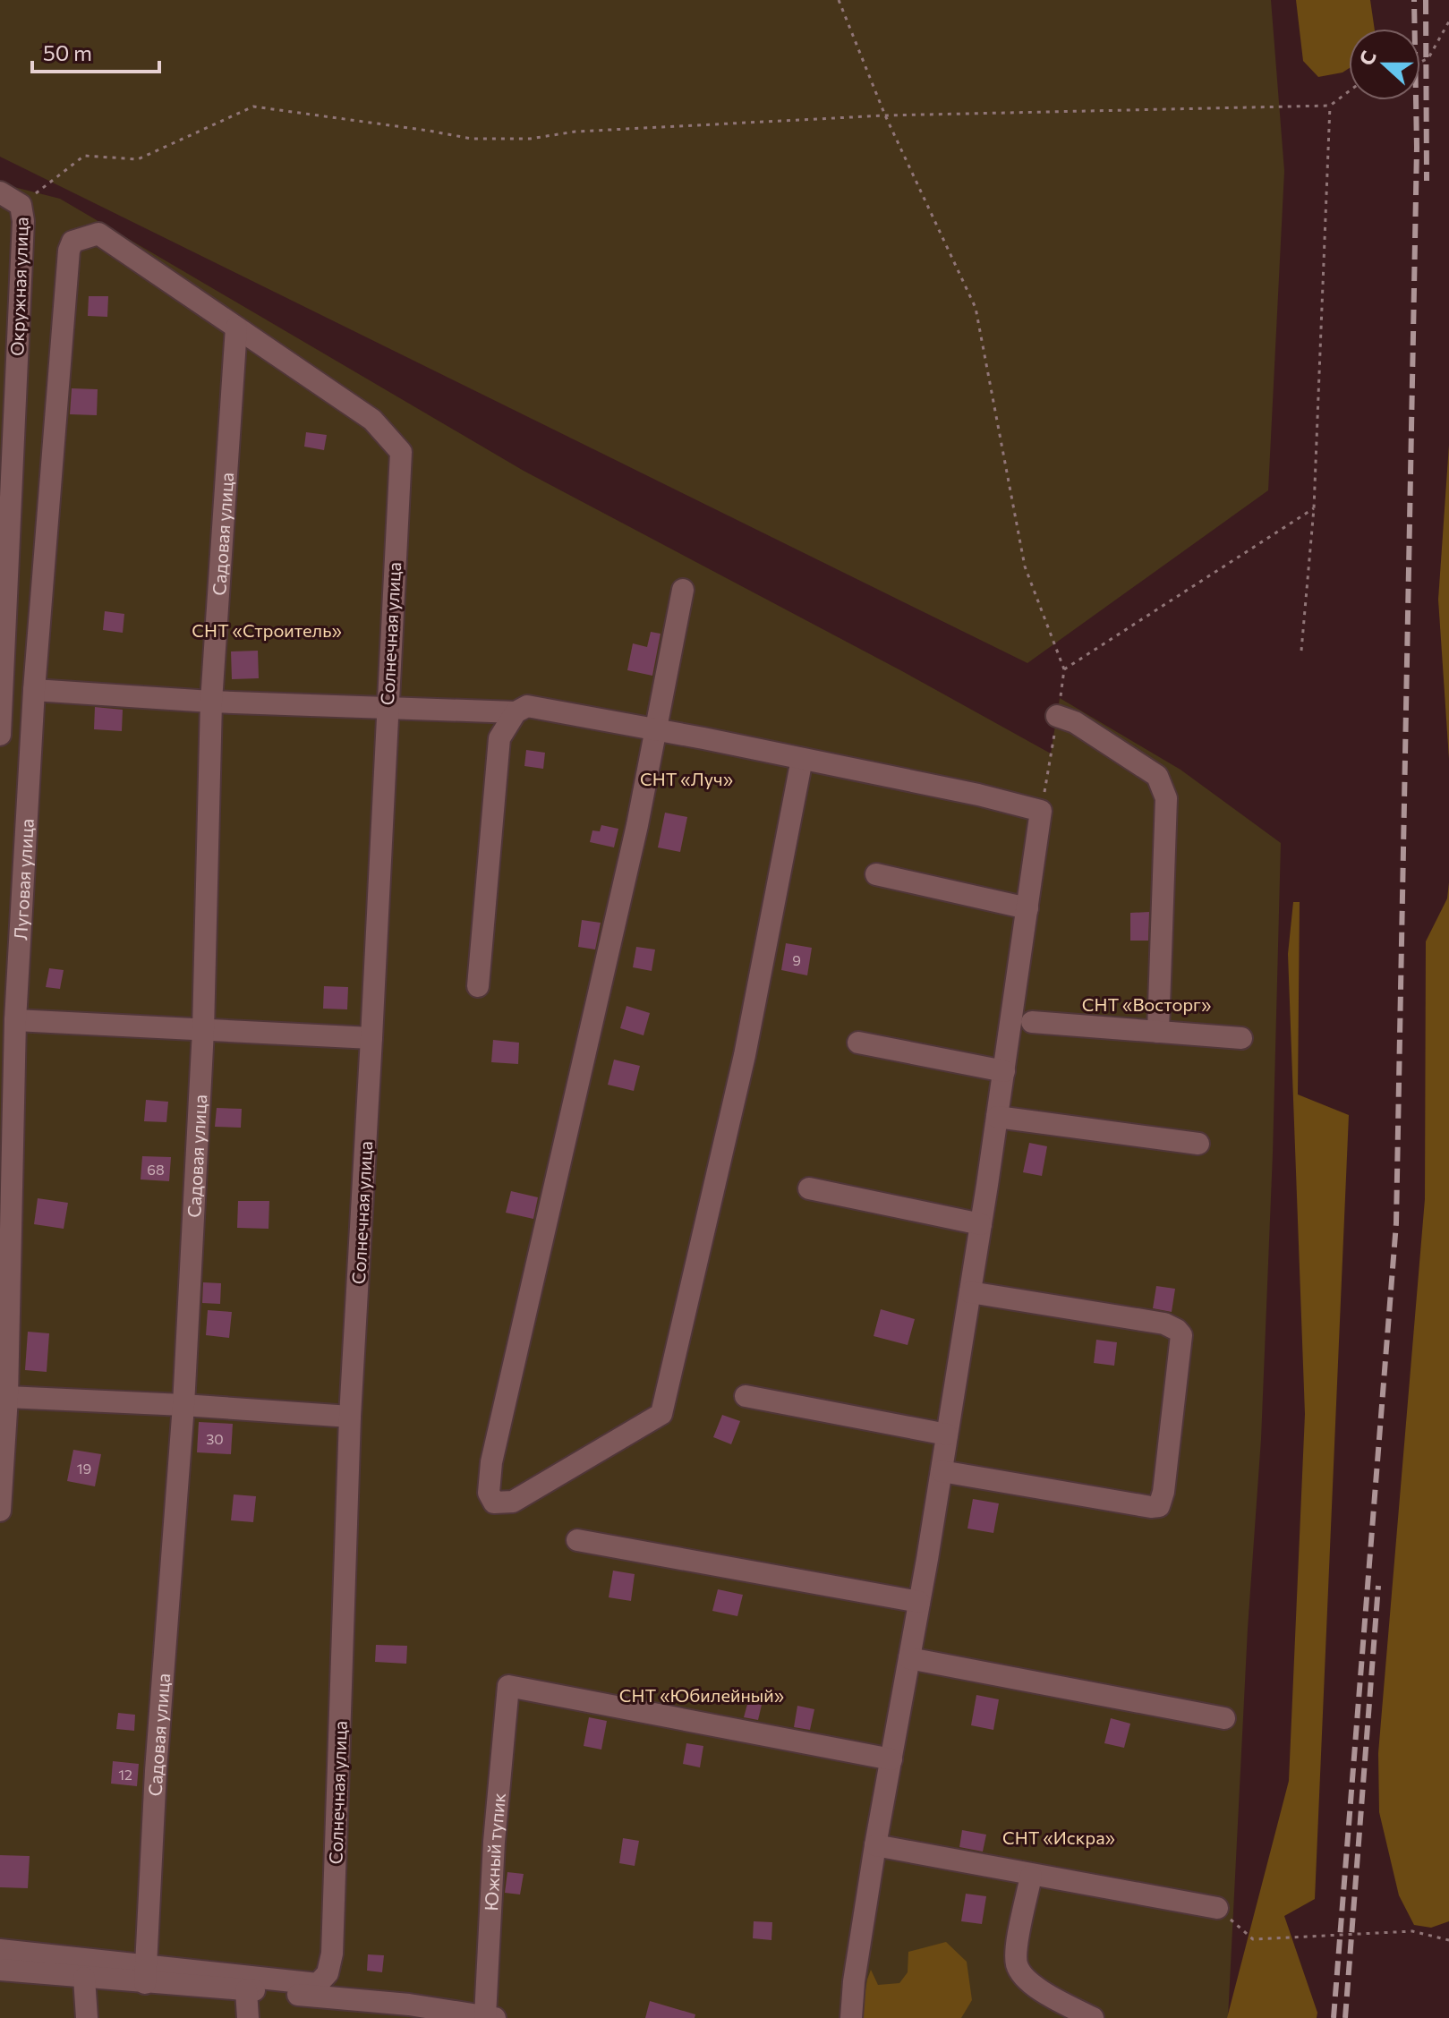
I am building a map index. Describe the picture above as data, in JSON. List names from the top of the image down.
{
  "streets": {
    "street": [
      "Окружная улица",
      "Садовая улица",
      "Солнечная улица",
      "Луговая улица",
      "Южный тупик"
    ]
  },
  "crossings": [
    ["Садовая улица", "Солнечная улица"],
    ["Садовая улица", "Луговая улица"],
    ["Солнечная улица", "Луговая улица"]
  ],
  "parks": [
    "СНТ «Строитель»",
    "СНТ «Луч»",
    "СНТ «Восторг»",
    "СНТ «Юбилейный»",
    "СНТ «Искра»"
  ],
  "house_numbers": [
    "9",
    "68",
    "30",
    "19",
    "12"
  ],
  "scale_bar": "50 m",
  "north": "left"
}
